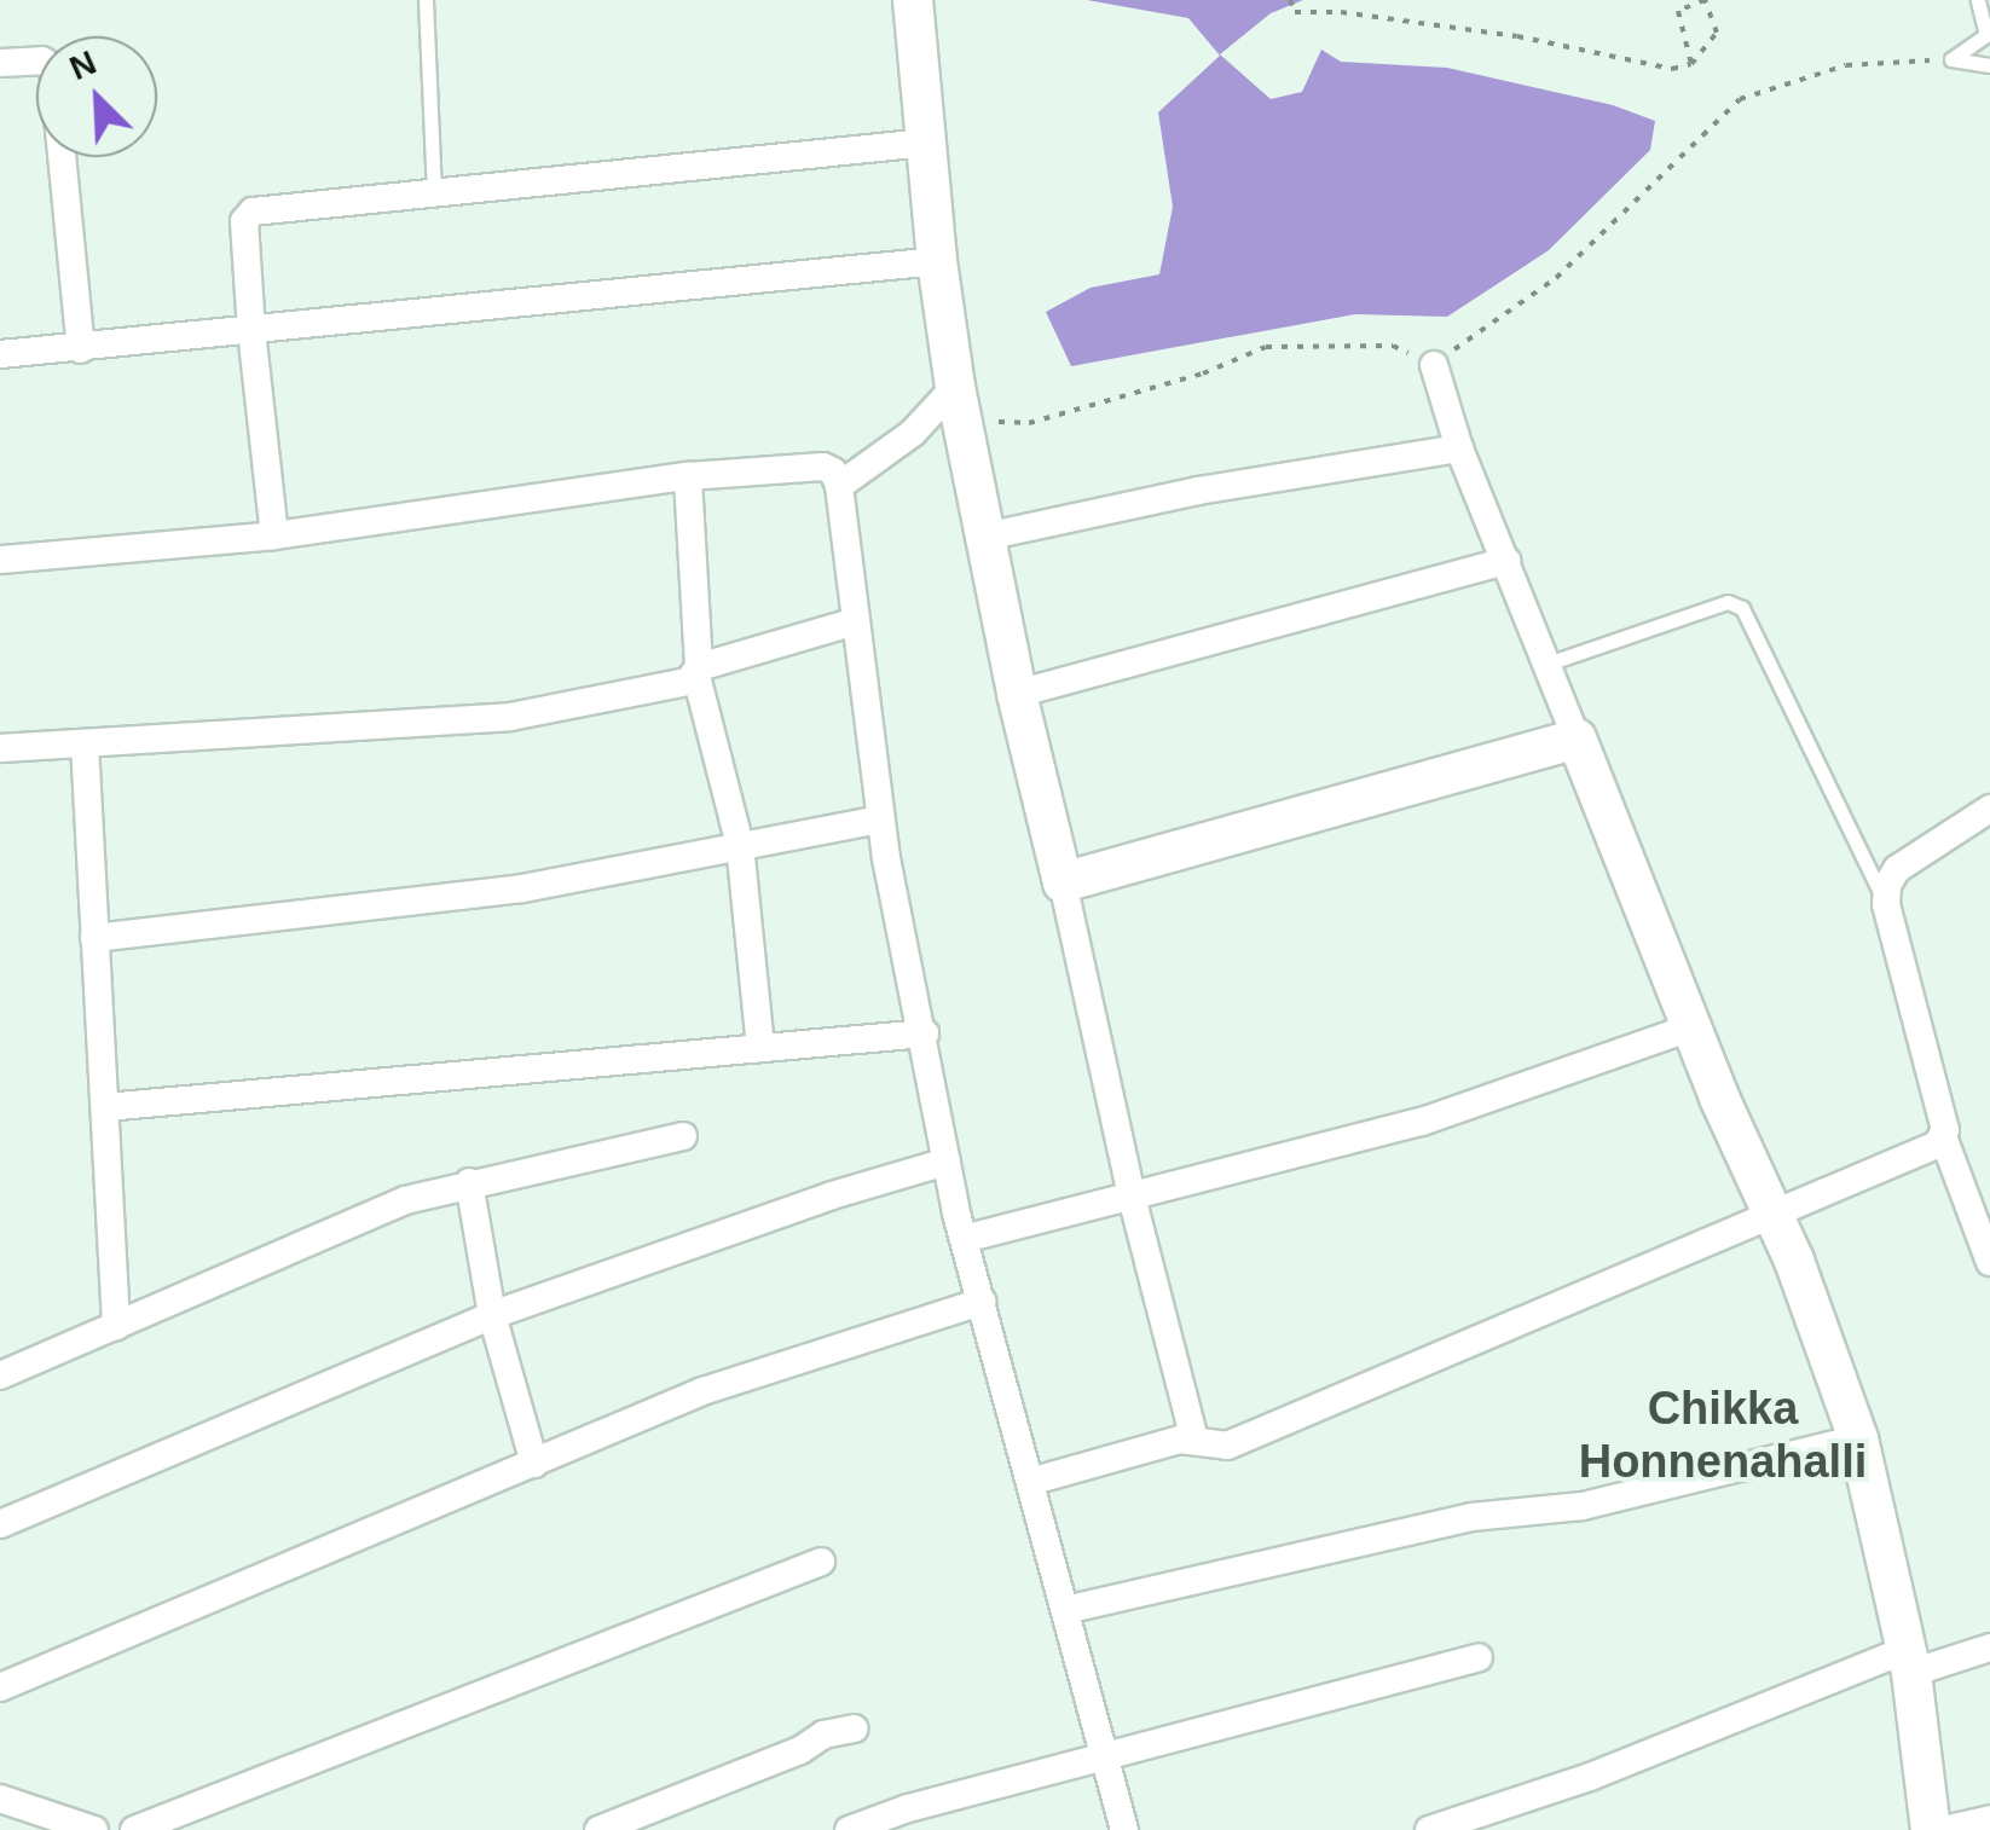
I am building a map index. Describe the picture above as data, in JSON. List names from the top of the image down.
{
  "districts": ["Chikka Honnenahalli"],
  "north": "top left"
}
